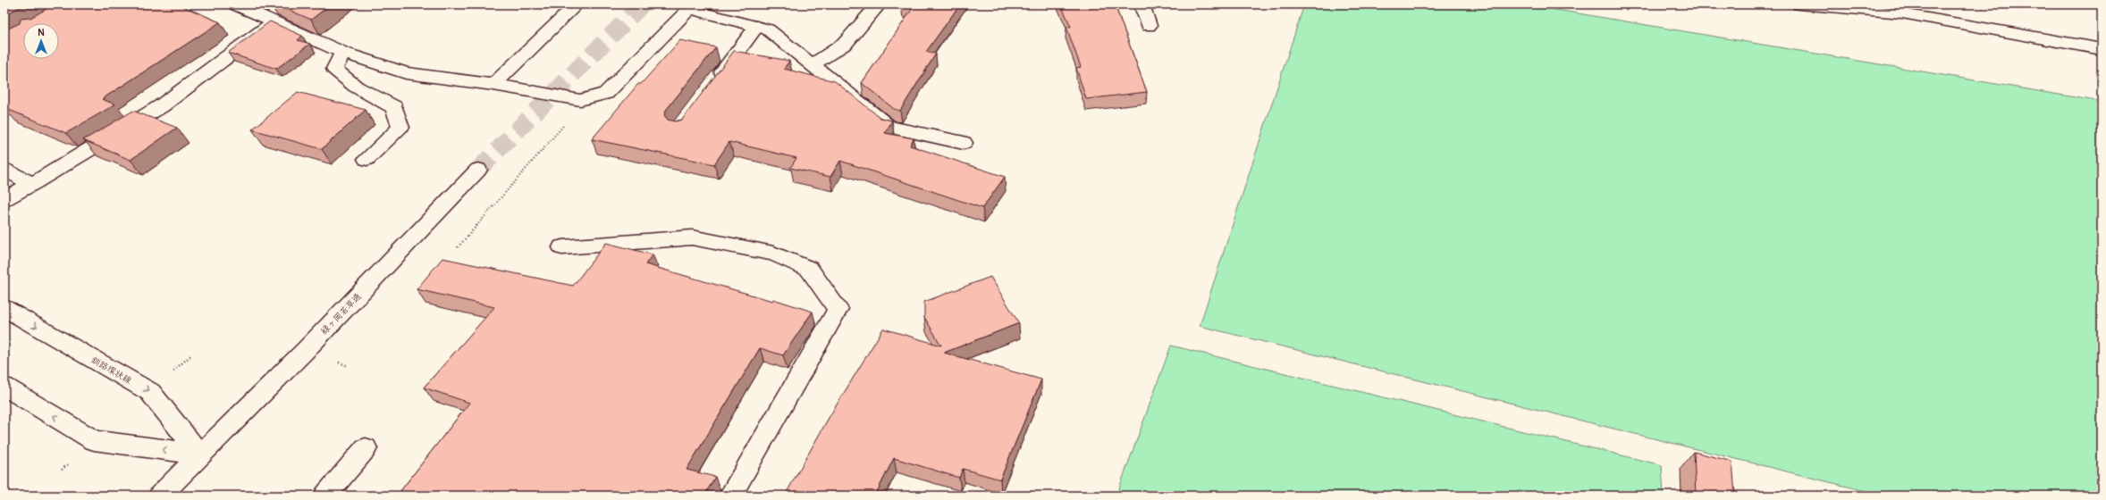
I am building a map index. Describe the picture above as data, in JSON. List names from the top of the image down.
{
  "streets": {
    "street": ["緑ヶ岡若草通", "釧路環状線"]
  },
  "crossings": [
    ["緑ヶ岡若草通", "釧路環状線"]
  ],
  "north": "top"
}
